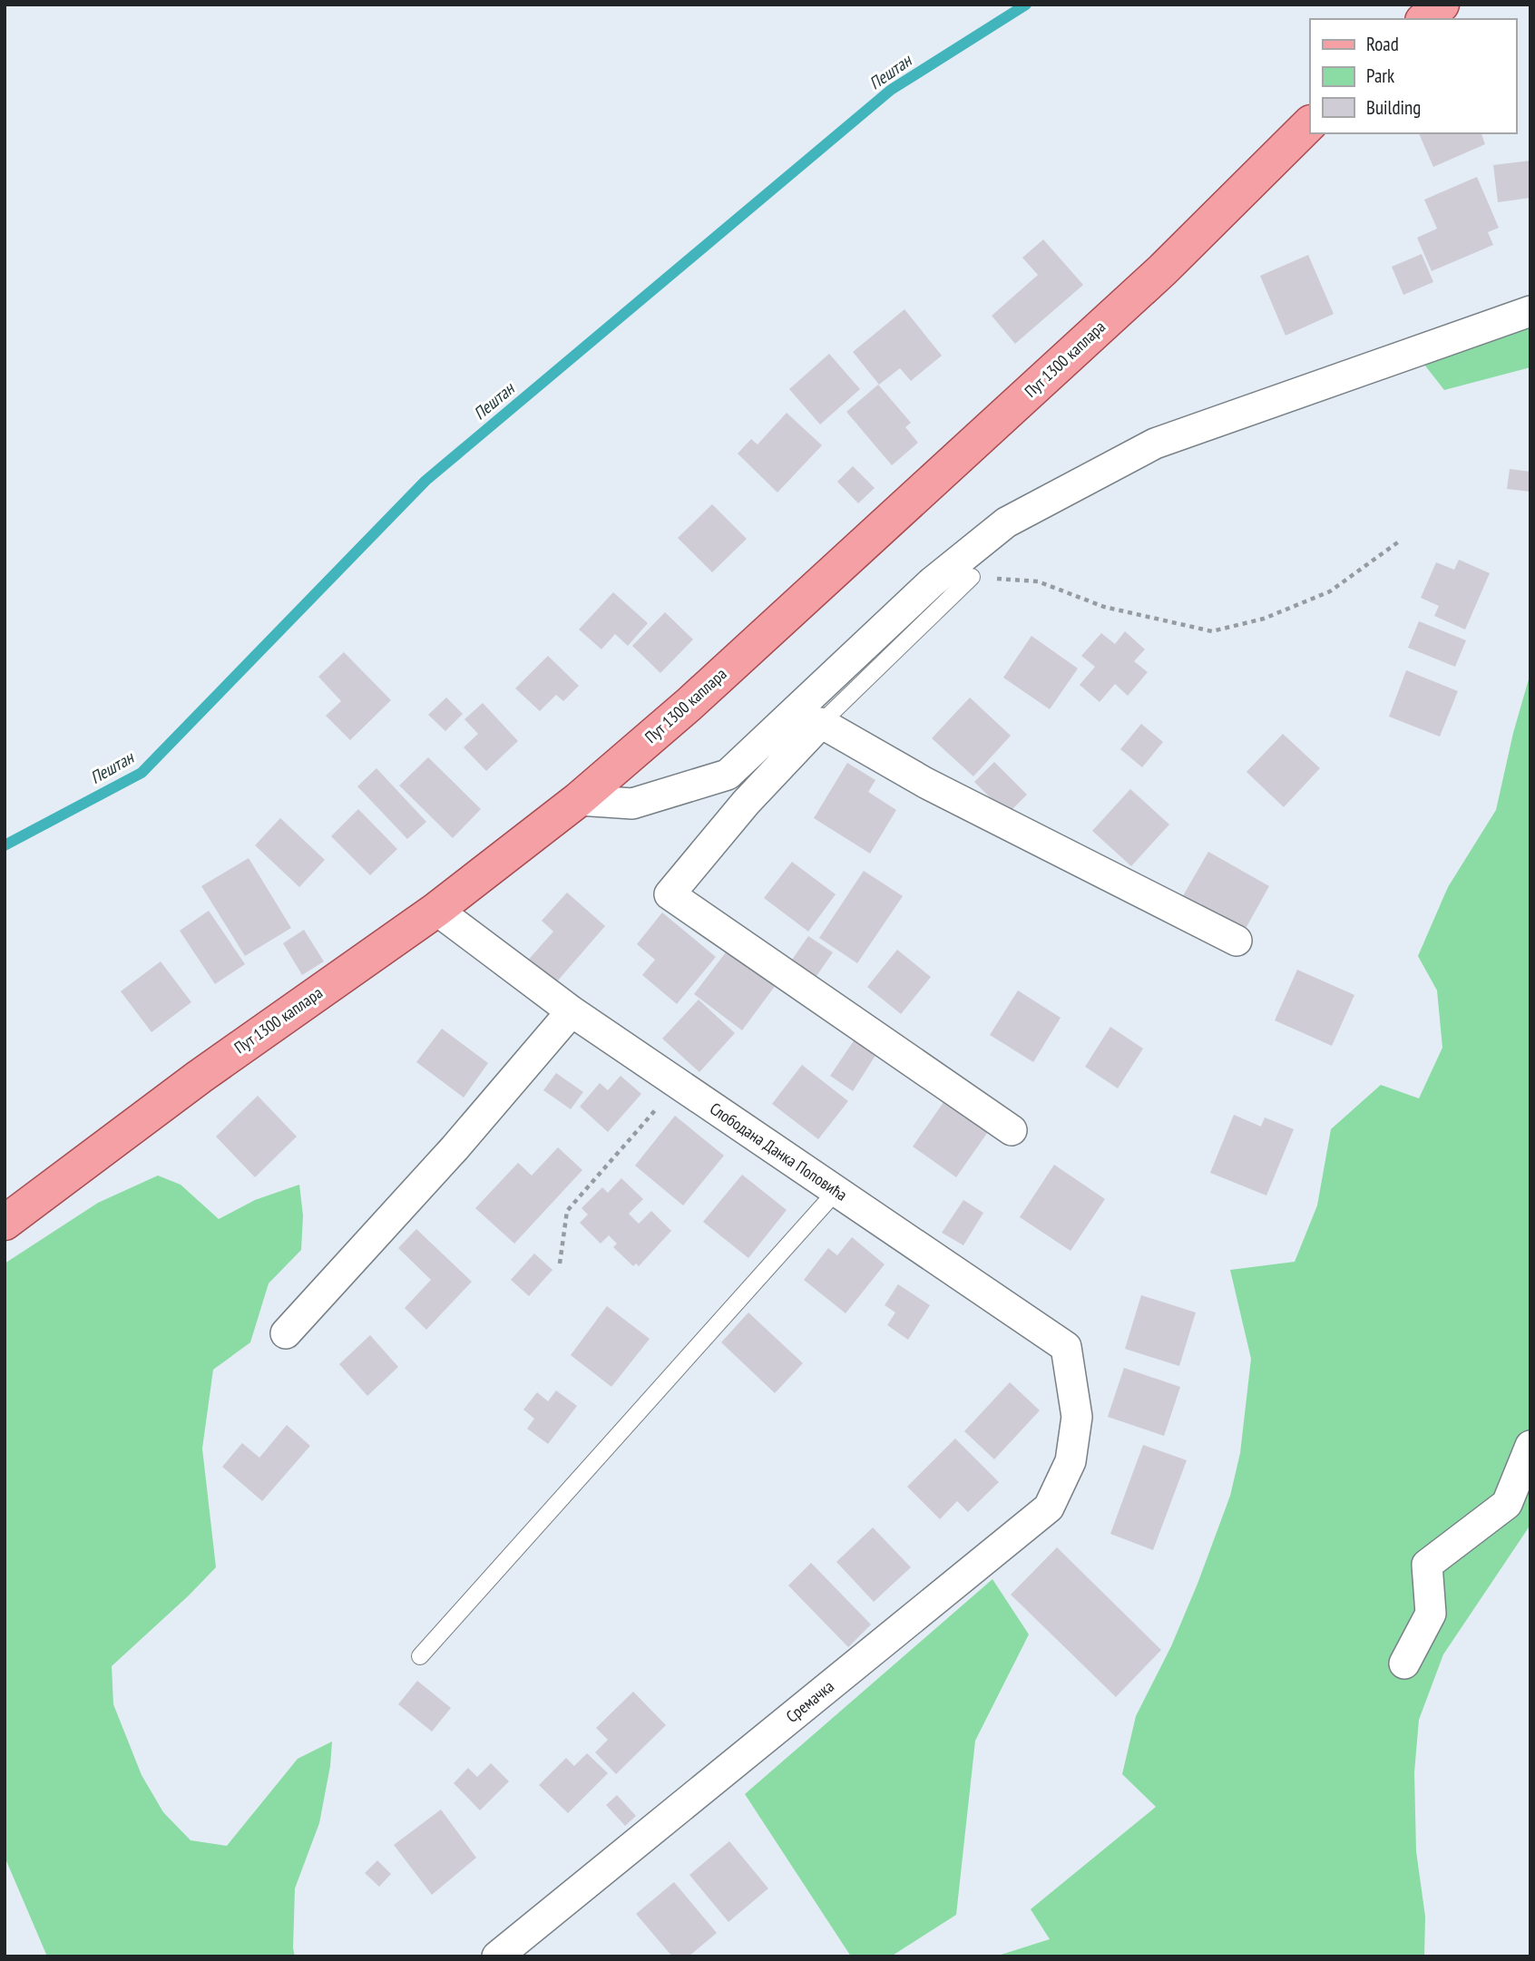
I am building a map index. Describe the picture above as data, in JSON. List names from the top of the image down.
{
  "streets": {
    "main road": ["Пут 1300 каплара"],
    "street": ["Слободана Данка Поповића", "Сремачка"]
  },
  "crossings": [
    ["Пут 1300 каплара", "Слободана Данка Поповића"],
    ["Слободана Данка Поповића", "Сремачка"]
  ],
  "water": ["Пештан"],
  "legend": ["Road", "Park", "Building"]
}
